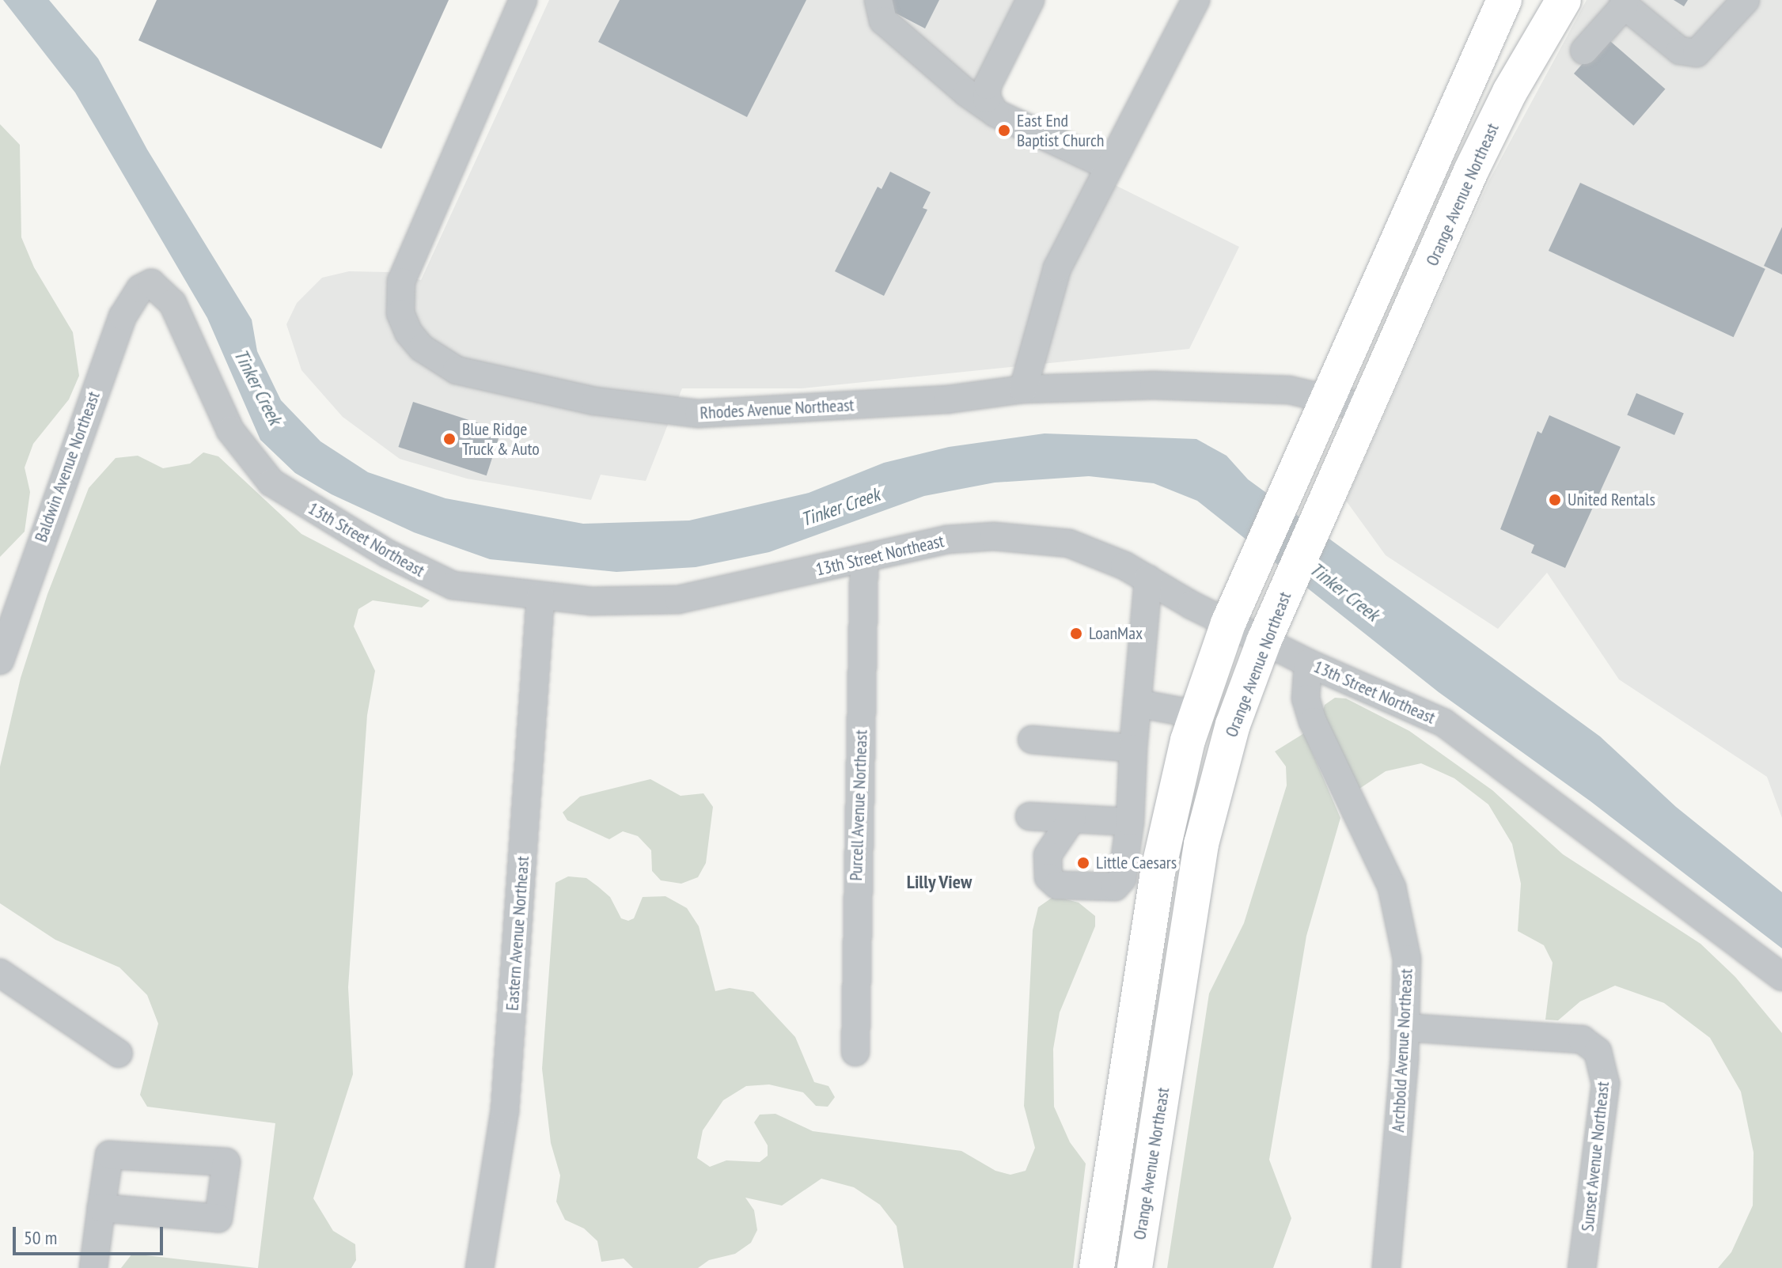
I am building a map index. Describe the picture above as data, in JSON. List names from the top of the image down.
{
  "streets": {
    "highway": ["Orange Avenue Northeast"],
    "street": [
      "Rhodes Avenue Northeast",
      "Baldwin Avenue Northeast",
      "13th Street Northeast",
      "Purcell Avenue Northeast",
      "Eastern Avenue Northeast",
      "Archbold Avenue Northeast",
      "Sunset Avenue Northeast"
    ]
  },
  "crossings": [
    ["Orange Avenue Northeast", "Rhodes Avenue Northeast"],
    ["Orange Avenue Northeast", "13th Street Northeast"],
    ["Baldwin Avenue Northeast", "13th Street Northeast"],
    ["13th Street Northeast", "Purcell Avenue Northeast"],
    ["13th Street Northeast", "Eastern Avenue Northeast"],
    ["13th Street Northeast", "Archbold Avenue Northeast"],
    ["Archbold Avenue Northeast", "Sunset Avenue Northeast"]
  ],
  "districts": ["Lilly View"],
  "water": ["Tinker Creek"],
  "places": [
    "East End Baptist Church",
    "Blue Ridge Truck & Auto",
    "United Rentals",
    "LoanMax",
    "Little Caesars"
  ],
  "scale_bar": "50 m"
}
